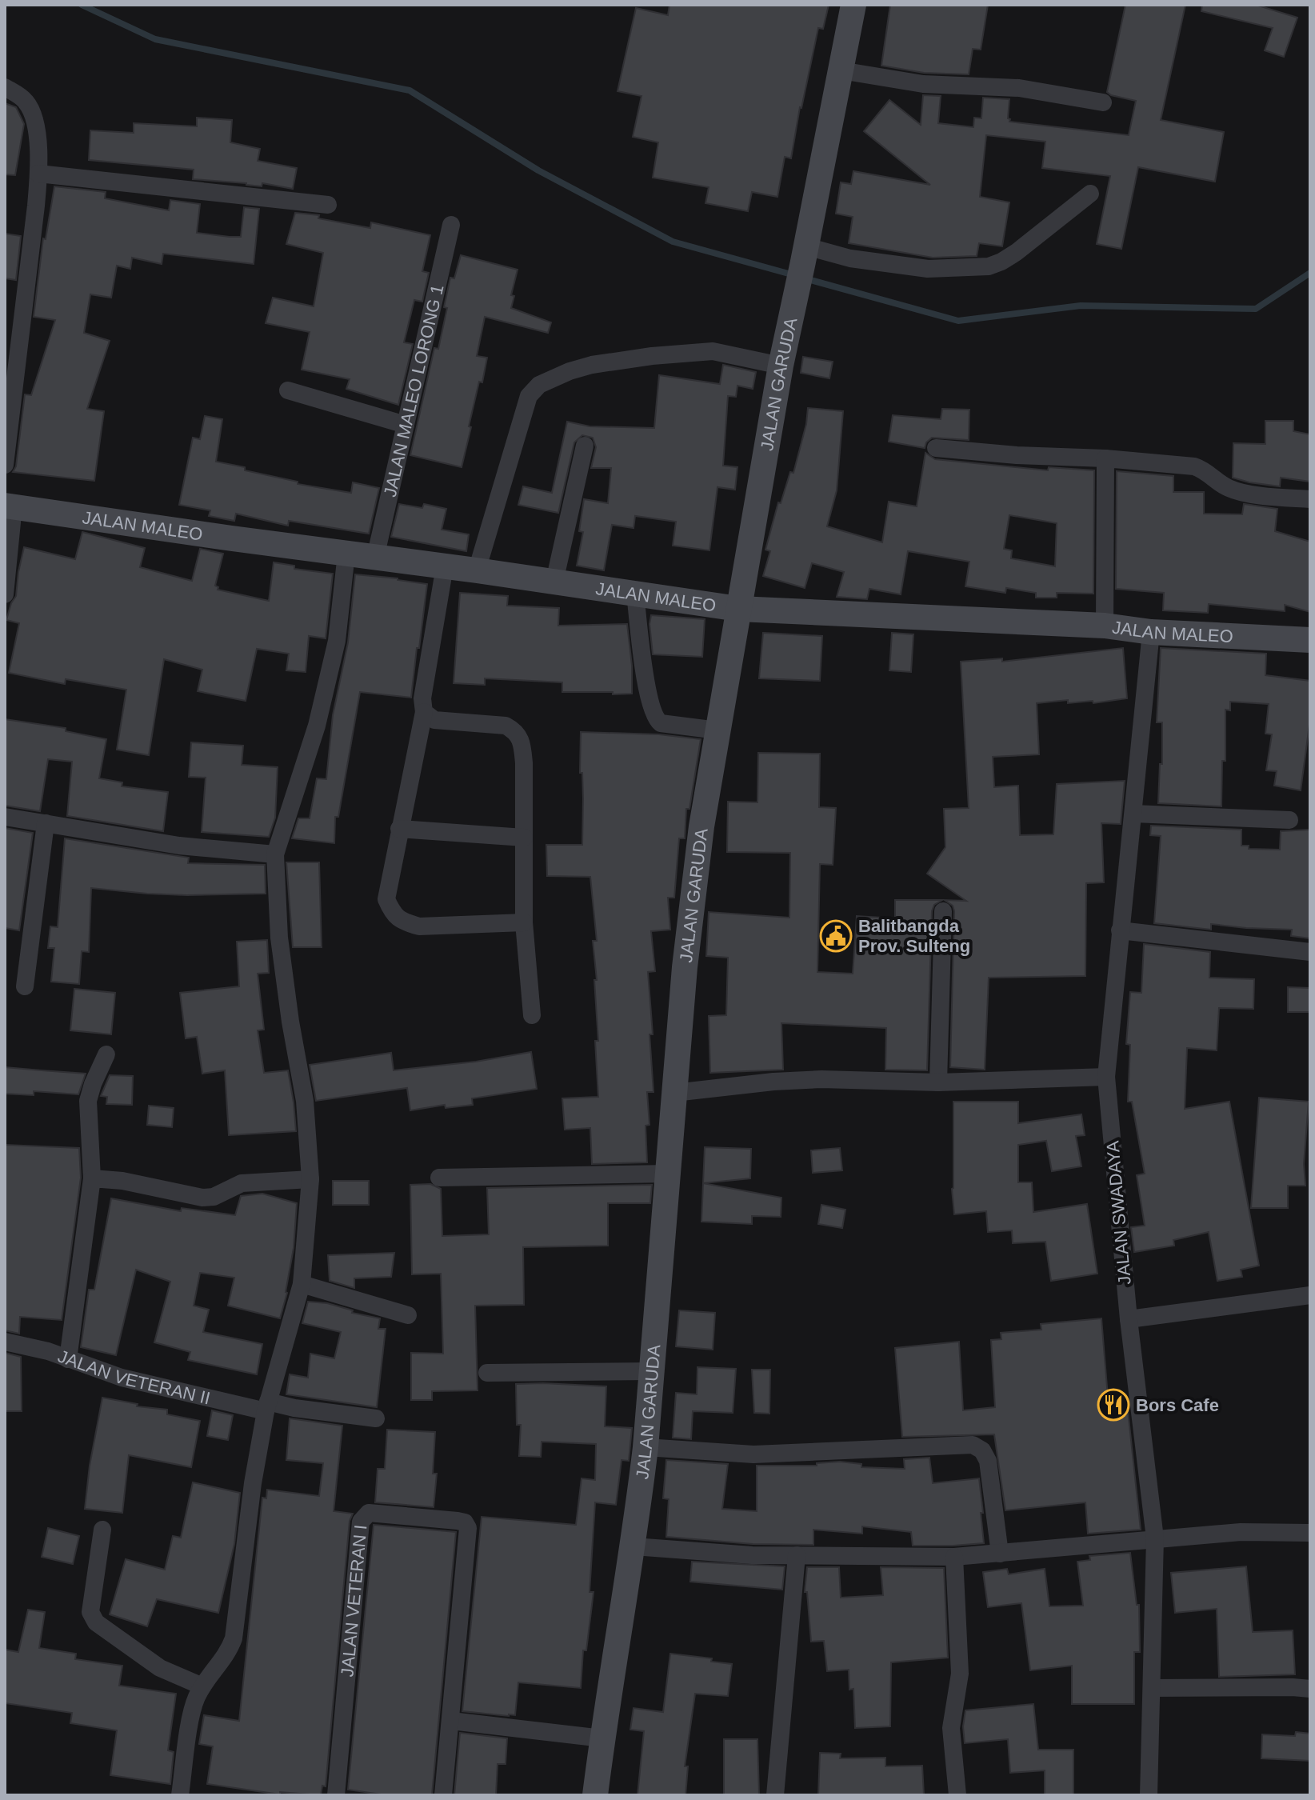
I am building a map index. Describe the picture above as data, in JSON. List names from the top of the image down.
{
  "streets": {
    "street": [
      "JALAN GARUDA",
      "JALAN MALEO LORONG 1",
      "JALAN MALEO",
      "JALAN SWADAYA",
      "JALAN VETERAN II",
      "JALAN VETERAN I"
    ]
  },
  "crossings": [
    ["JALAN GARUDA", "JALAN MALEO"],
    ["JALAN MALEO LORONG 1", "JALAN MALEO"],
    ["JALAN MALEO", "JALAN SWADAYA"]
  ],
  "places": {
    "public building": ["Balitbangda Prov. Sulteng"],
    "restaurant": ["Bors Cafe"]
  }
}
